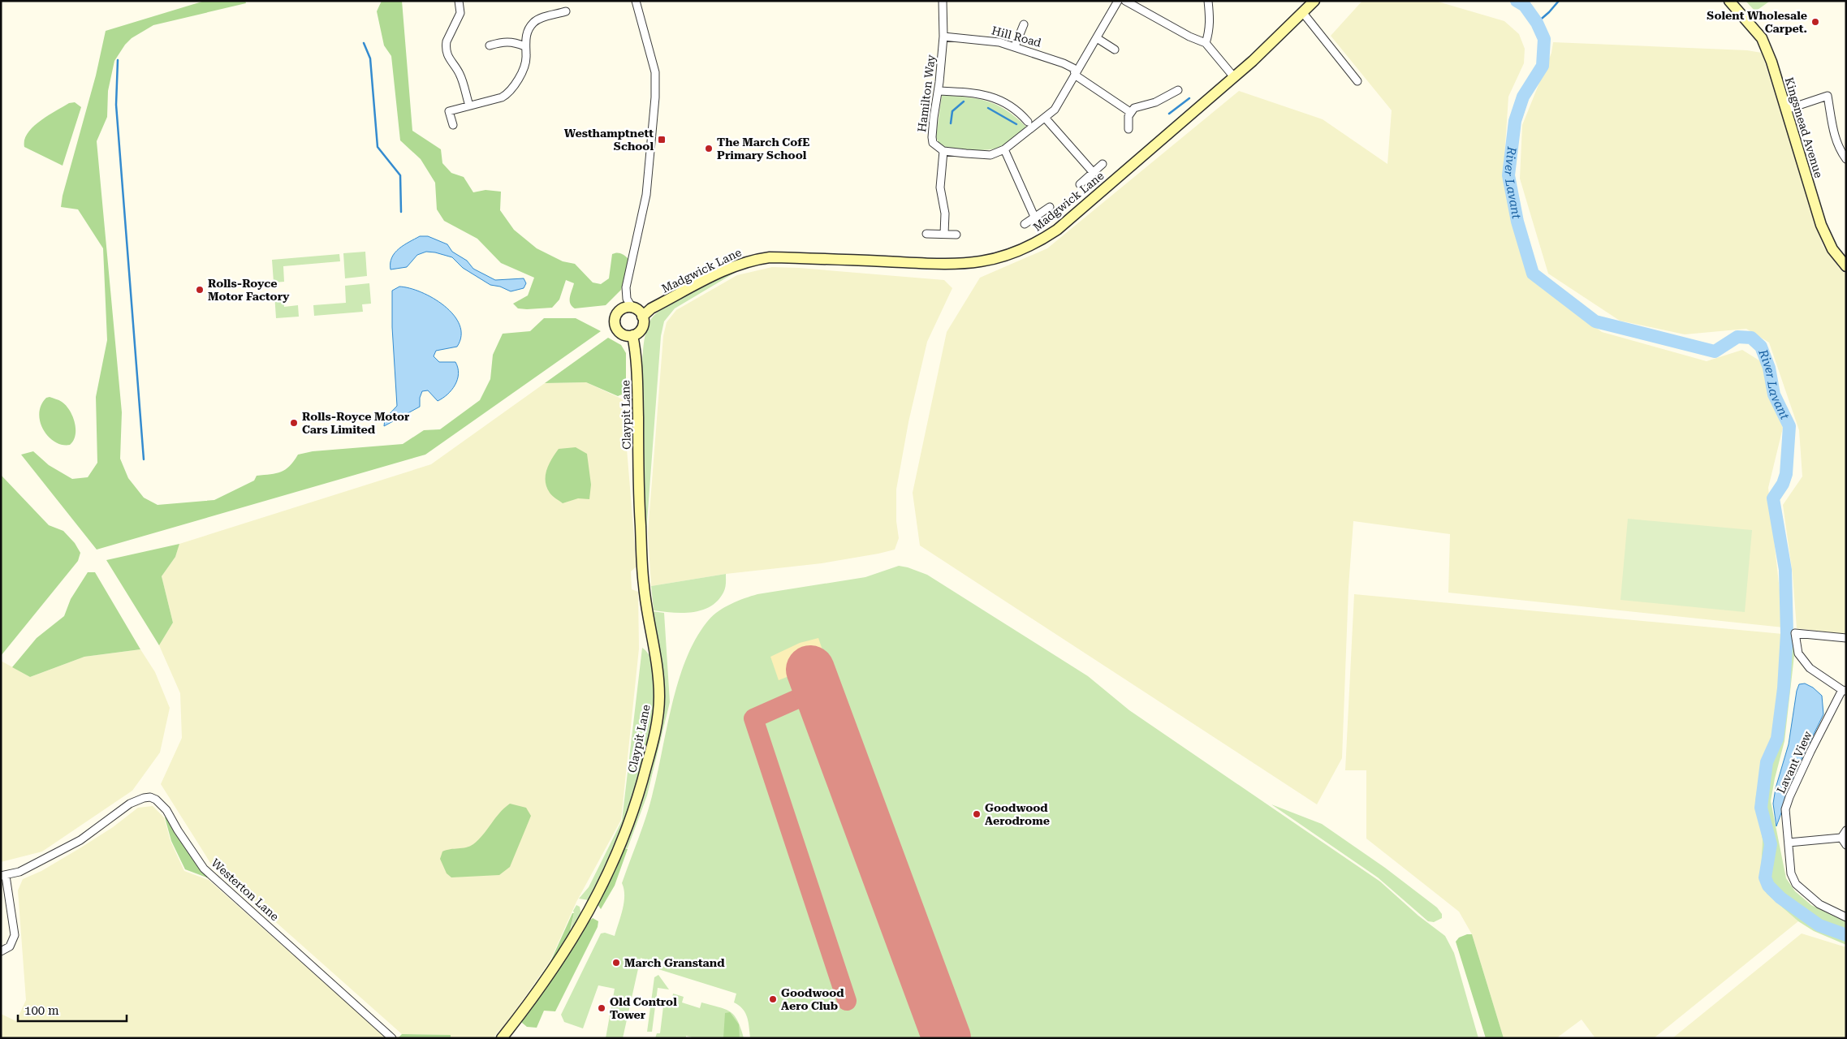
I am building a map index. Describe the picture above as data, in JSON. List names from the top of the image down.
{
  "streets": {
    "street": [
      "Hill Road",
      "Hamilton Way",
      "Kingsmead Avenue",
      "Madgwick Lane",
      "Claypit Lane",
      "Lavant View",
      "Westerton Lane"
    ]
  },
  "crossings": [
    ["Hill Road", "Hamilton Way"],
    ["Madgwick Lane", "Claypit Lane"]
  ],
  "water": ["River Lavant"],
  "places": {
    "other": [
      "Solent Wholesale Carpet.",
      "The March CofE Primary School",
      "Rolls-Royce Motor Factory",
      "Rolls-Royce Motor Cars Limited",
      "Goodwood Aerodrome",
      "March Granstand",
      "Goodwood Aero Club",
      "Old Control Tower"
    ],
    "transit": ["Westhamptnett School"]
  },
  "scale_bar": "100 m"
}
